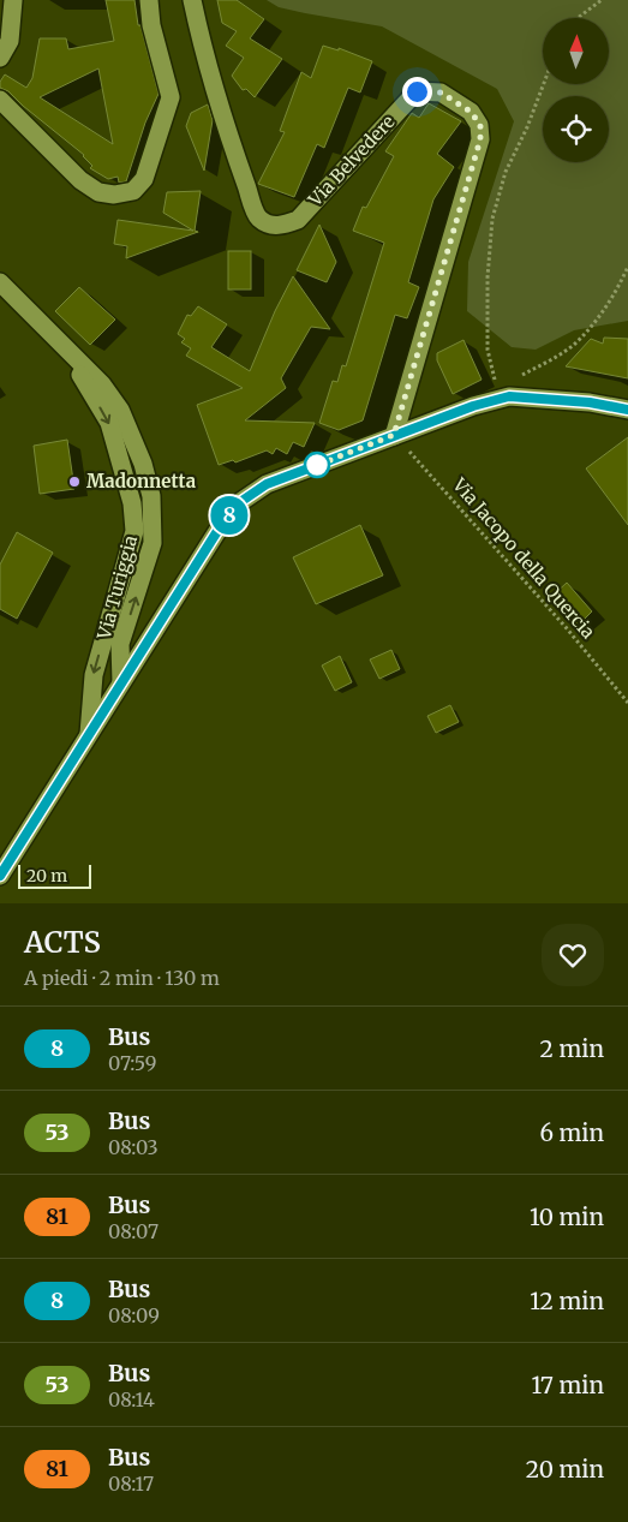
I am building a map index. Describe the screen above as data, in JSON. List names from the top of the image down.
{
  "streets": {
    "street": ["Via Belvedere", "Via Turiggia"],
    "path": ["Via Jacopo della Quercia"]
  },
  "crossings": [
    ["Via Belvedere", "Via Jacopo della Quercia"]
  ],
  "places": ["Madonnetta"],
  "lines": ["bus line 8"],
  "scale_bar": "20 m",
  "north": "top",
  "page": {
    "on_map": "8",
    "scale": "20 m",
    "heading": ["ACTS", "A piedi · 2 min · 130 m"],
    "list": [
      {
        "mark": "8",
        "name": "Bus",
        "note": "07:59",
        "value": "2 min"
      },
      {
        "mark": "53",
        "name": "Bus",
        "note": "08:03",
        "value": "6 min"
      },
      {
        "mark": "81",
        "name": "Bus",
        "note": "08:07",
        "value": "10 min"
      },
      {
        "mark": "8",
        "name": "Bus",
        "note": "08:09",
        "value": "12 min"
      },
      {
        "mark": "53",
        "name": "Bus",
        "note": "08:14",
        "value": "17 min"
      },
      {
        "mark": "81",
        "name": "Bus",
        "note": "08:17",
        "value": "20 min"
      }
    ]
  }
}
